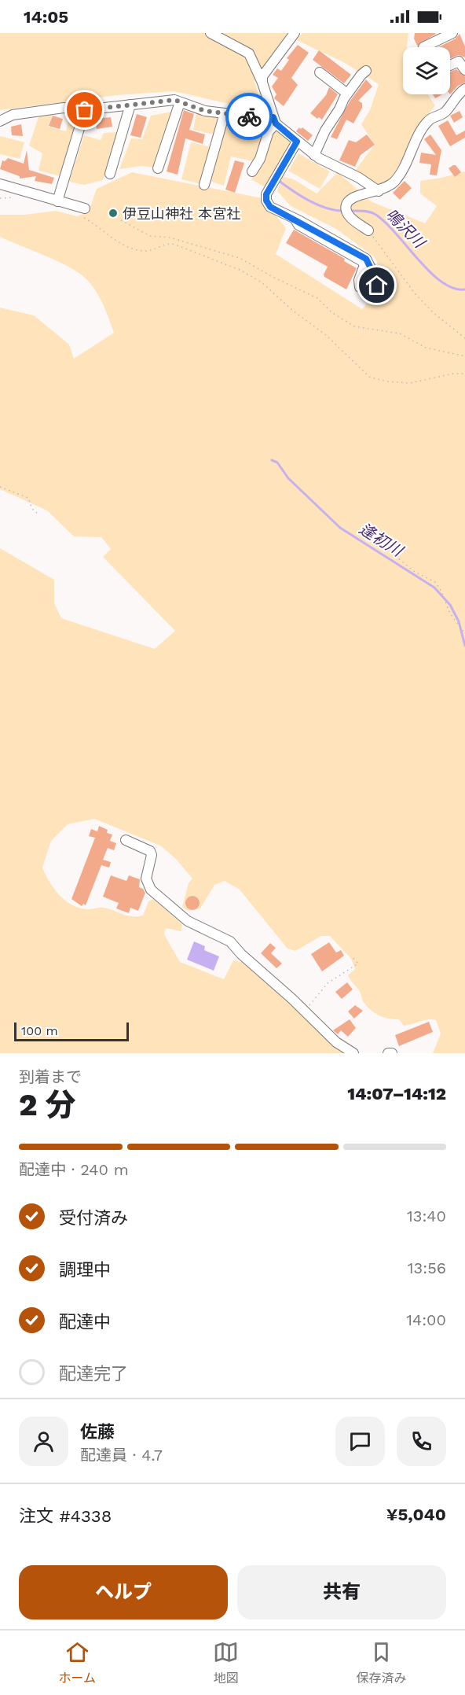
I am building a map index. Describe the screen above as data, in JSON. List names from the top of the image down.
{
  "water": ["鳴沢川", "逢初川"],
  "places": ["伊豆山神社 本宮社"],
  "scale_bar": "100 m",
  "page": {
    "status": "14:05",
    "scale": "100 m",
    "heading": ["2 分", "到着まで", "14:07–14:12"],
    "panel": [
      "佐藤",
      "配達員 · 4.7",
      "注文 #4338",
      "¥5,040"
    ],
    "bar": "配達中 · 240 m",
    "list": [
      ["受付済み", "13:40"],
      ["調理中", "13:56"],
      ["配達中", "14:00"],
      "配達完了"
    ],
    "buttons": ["ヘルプ", "共有"],
    "tabs": ["ホーム", "地図", "保存済み"]
  }
}
